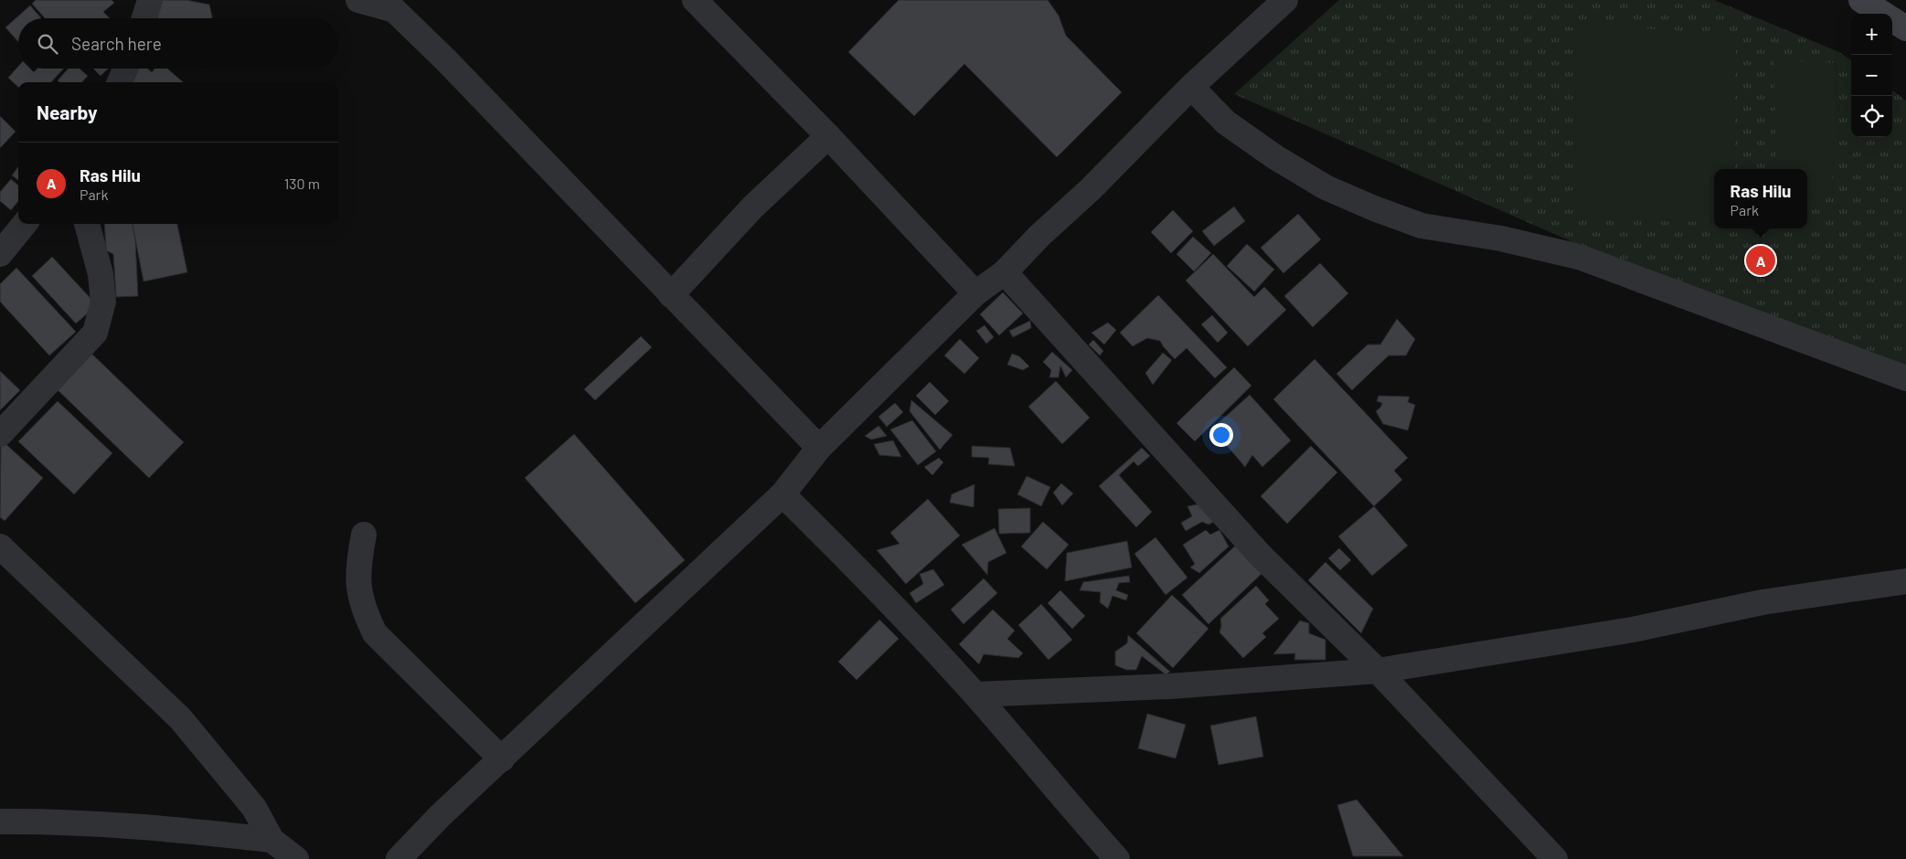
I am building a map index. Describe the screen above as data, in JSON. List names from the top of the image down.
{
  "page": {
    "map_buttons": ["+", "−"],
    "search": "Search here",
    "heading": "Nearby",
    "list": [
      {
        "mark": "A",
        "name": "Ras Hilu",
        "note": "Park",
        "value": "130 m"
      }
    ],
    "popup": ["Ras Hilu", "Park"],
    "pins": "A"
  }
}
